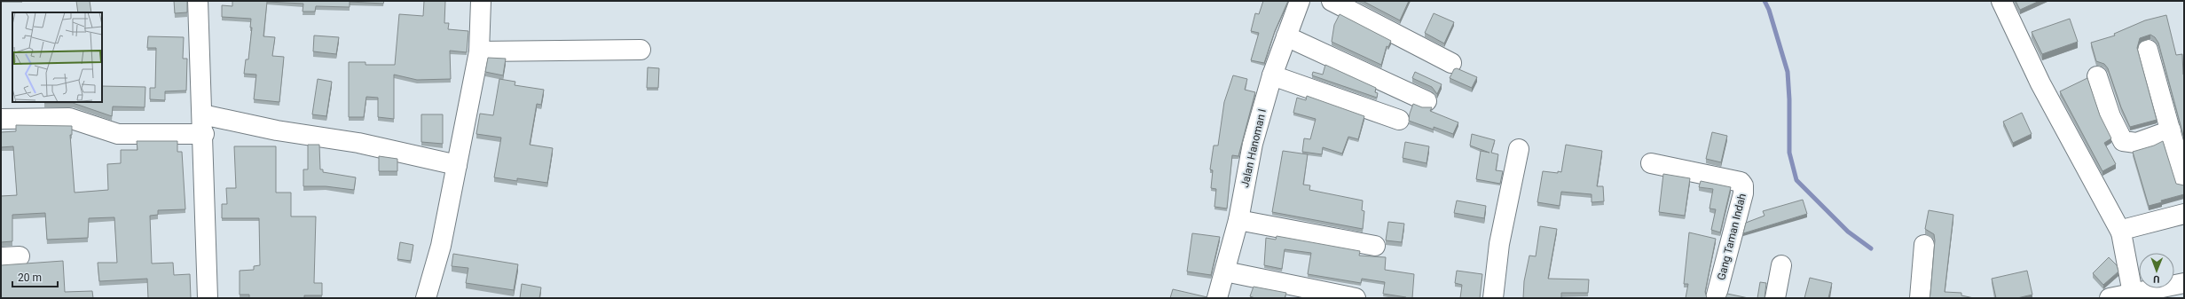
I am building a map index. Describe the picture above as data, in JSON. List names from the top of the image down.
{
  "streets": {
    "street": ["Jalan Hanoman I", "Gang Taman Indah"]
  },
  "scale_bar": "20 m",
  "north": "bottom"
}
